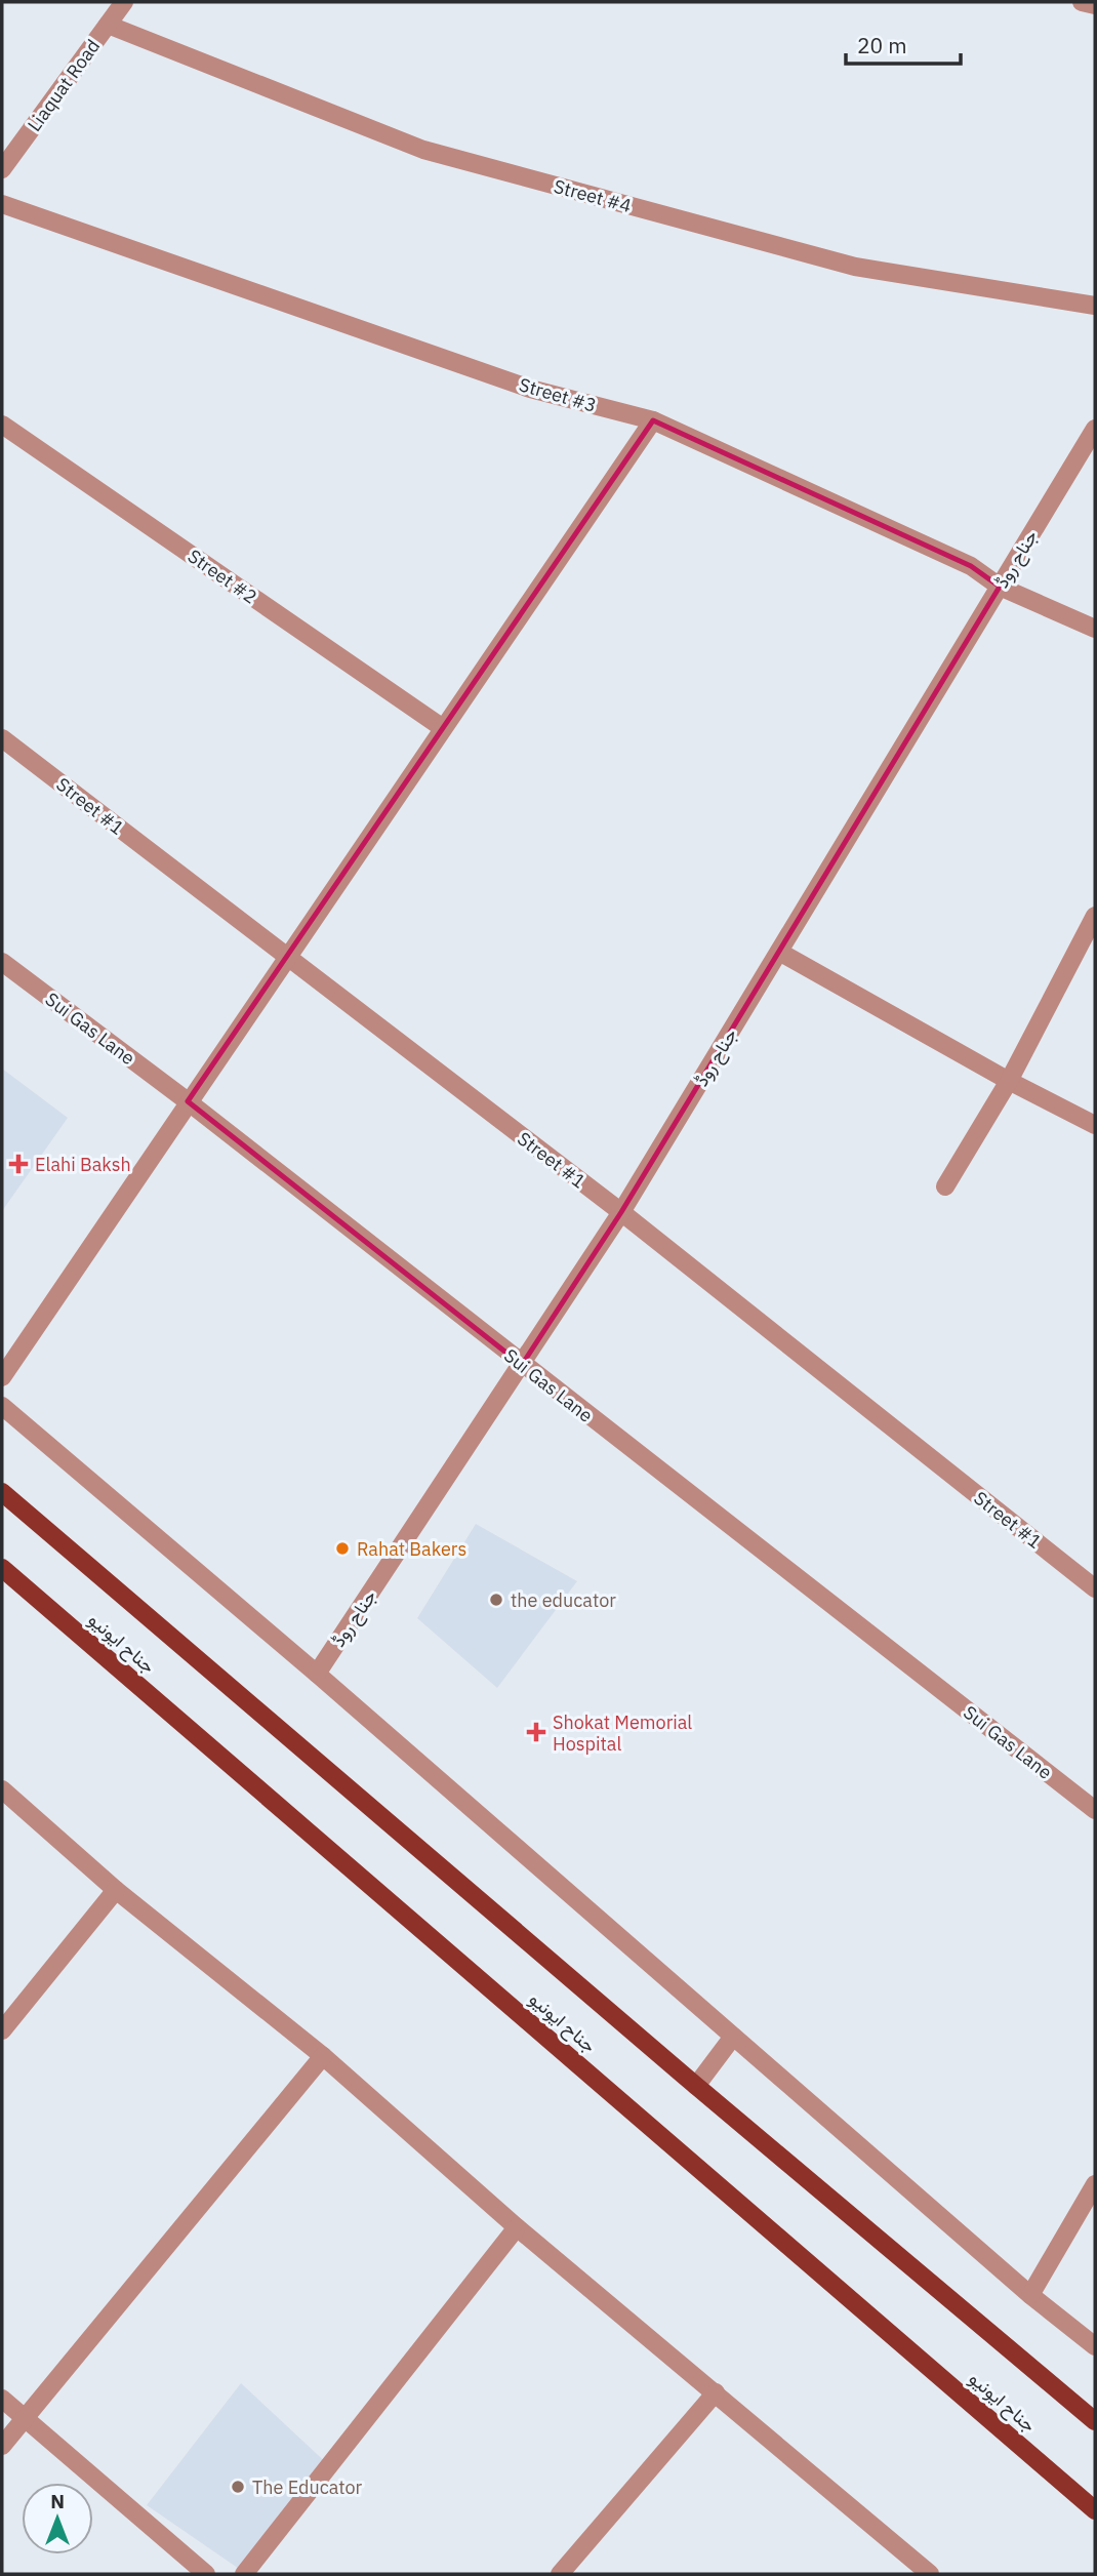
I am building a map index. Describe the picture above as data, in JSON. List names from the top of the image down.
{
  "streets": {
    "main road": ["جناح ایونیو"],
    "street": [
      "Liaquat Road",
      "Street #4",
      "Street #3",
      "جناح روڈ",
      "Street #2",
      "Street #1",
      "Sui Gas Lane"
    ]
  },
  "crossings": [
    ["Liaquat Road", "Street #4"],
    ["Street #3", "جناح روڈ"],
    ["جناح روڈ", "Street #1"],
    ["جناح روڈ", "Sui Gas Lane"]
  ],
  "places": {
    "health": ["Elahi Baksh", "Shokat Memorial Hospital"],
    "other": ["Rahat Bakers", "the educator", "The Educator"]
  },
  "scale_bar": "20 m",
  "north": "top"
}
